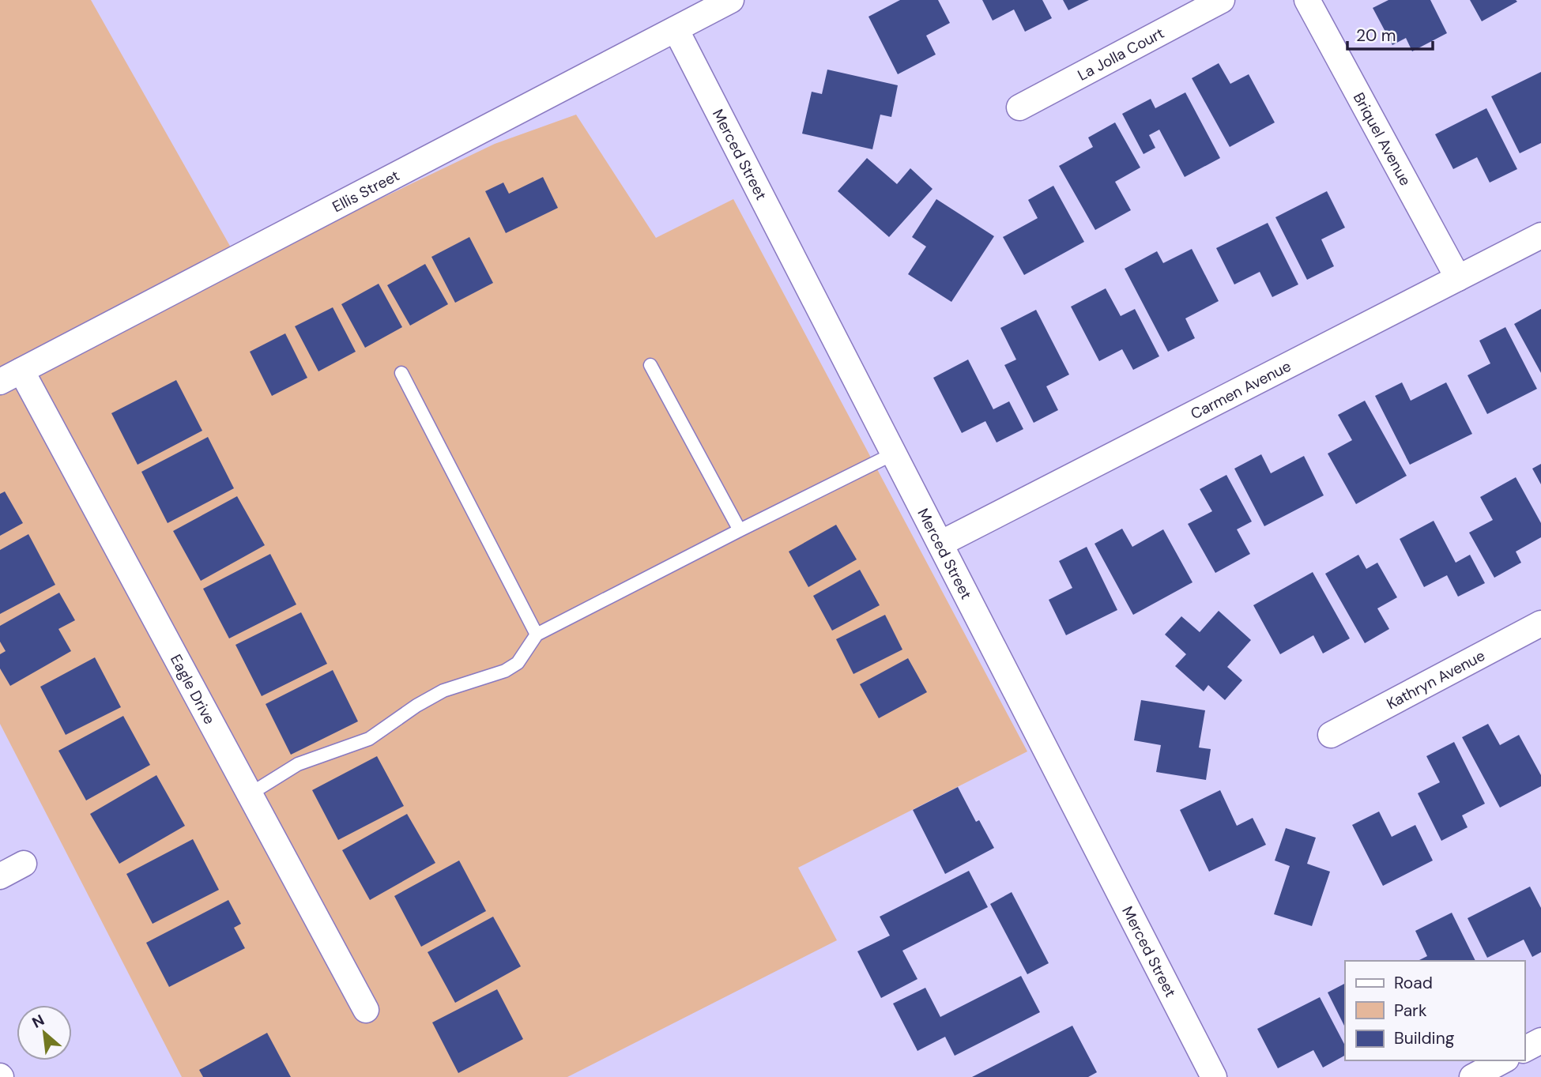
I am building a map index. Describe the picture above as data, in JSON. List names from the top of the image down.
{
  "streets": {
    "street": [
      "La Jolla Court",
      "Briquel Avenue",
      "Merced Street",
      "Ellis Street",
      "Carmen Avenue",
      "Kathryn Avenue",
      "Eagle Drive"
    ]
  },
  "crossings": [
    ["Briquel Avenue", "Carmen Avenue"],
    ["Merced Street", "Ellis Street"],
    ["Merced Street", "Carmen Avenue"],
    ["Ellis Street", "Eagle Drive"]
  ],
  "legend": ["Road", "Park", "Building"],
  "scale_bar": "20 m",
  "north": "top left"
}
